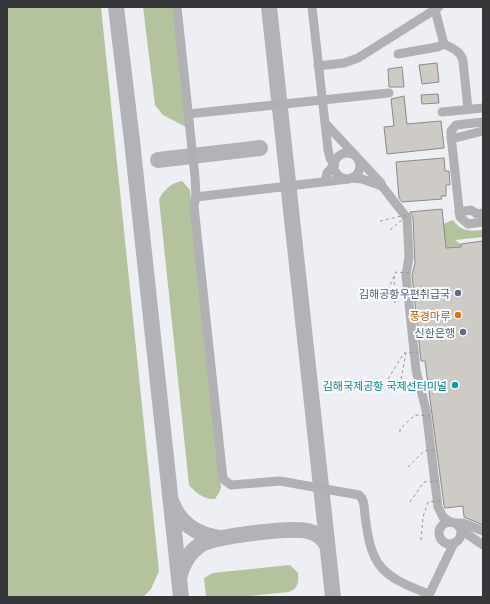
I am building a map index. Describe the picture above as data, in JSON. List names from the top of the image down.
{
  "places": [
    "김해공항우편취급국",
    "풍경마루",
    "신한은행",
    "김해국제공항 국제선터미널"
  ]
}
